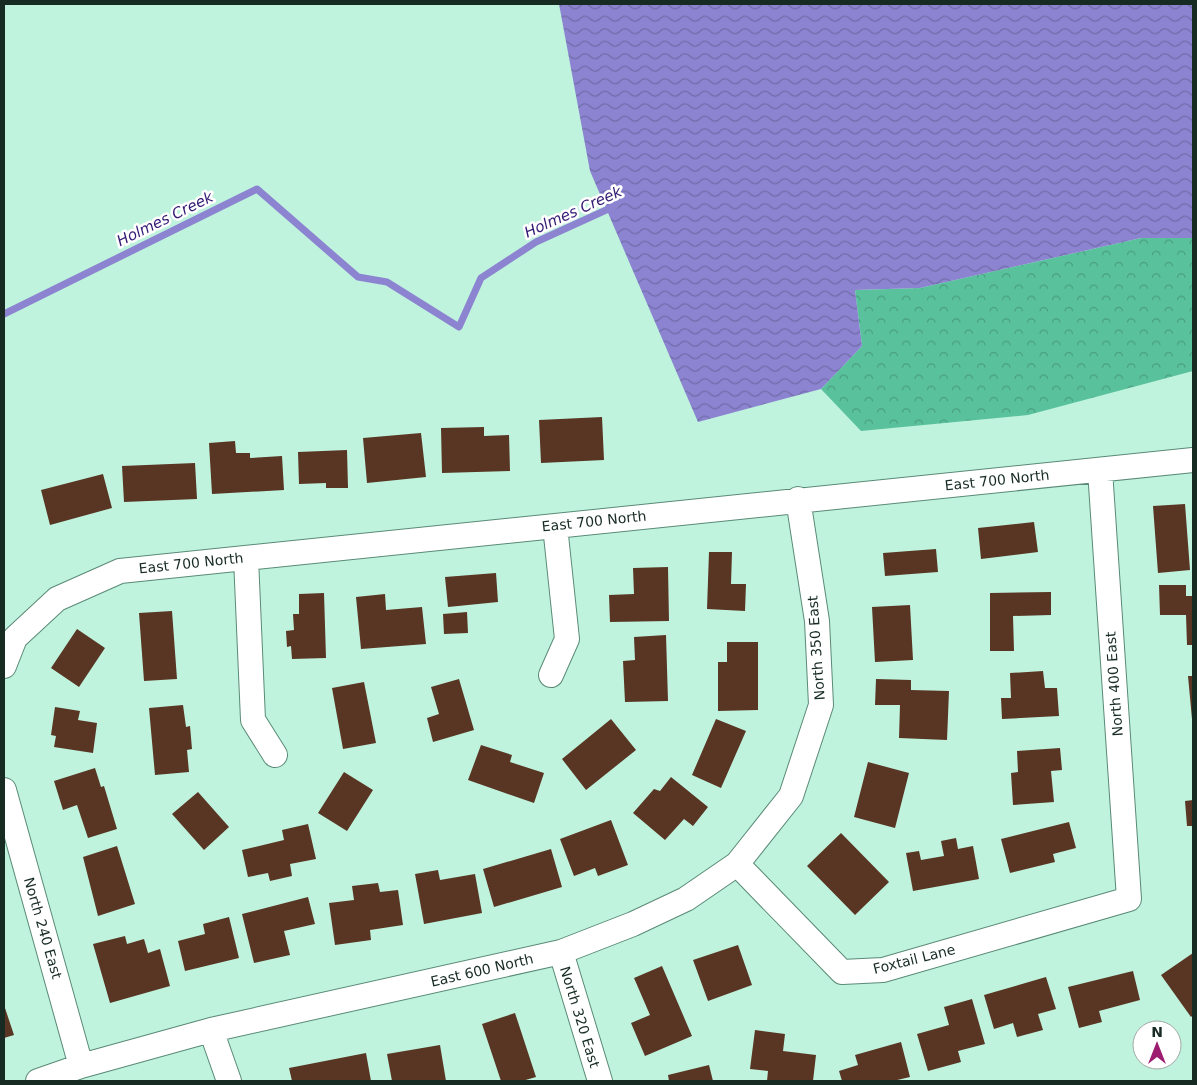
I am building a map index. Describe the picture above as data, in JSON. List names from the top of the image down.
{
  "streets": {
    "street": [
      "East 700 North",
      "North 350 East",
      "North 400 East",
      "North 240 East",
      "Foxtail Lane",
      "East 600 North",
      "North 320 East"
    ]
  },
  "crossings": [
    ["East 700 North", "North 350 East"],
    ["East 700 North", "North 400 East"],
    ["North 350 East", "Foxtail Lane"],
    ["North 350 East", "East 600 North"],
    ["North 400 East", "Foxtail Lane"],
    ["North 240 East", "East 600 North"],
    ["Foxtail Lane", "East 600 North"],
    ["East 600 North", "North 320 East"]
  ],
  "water": ["Holmes Creek"],
  "north": "top"
}
